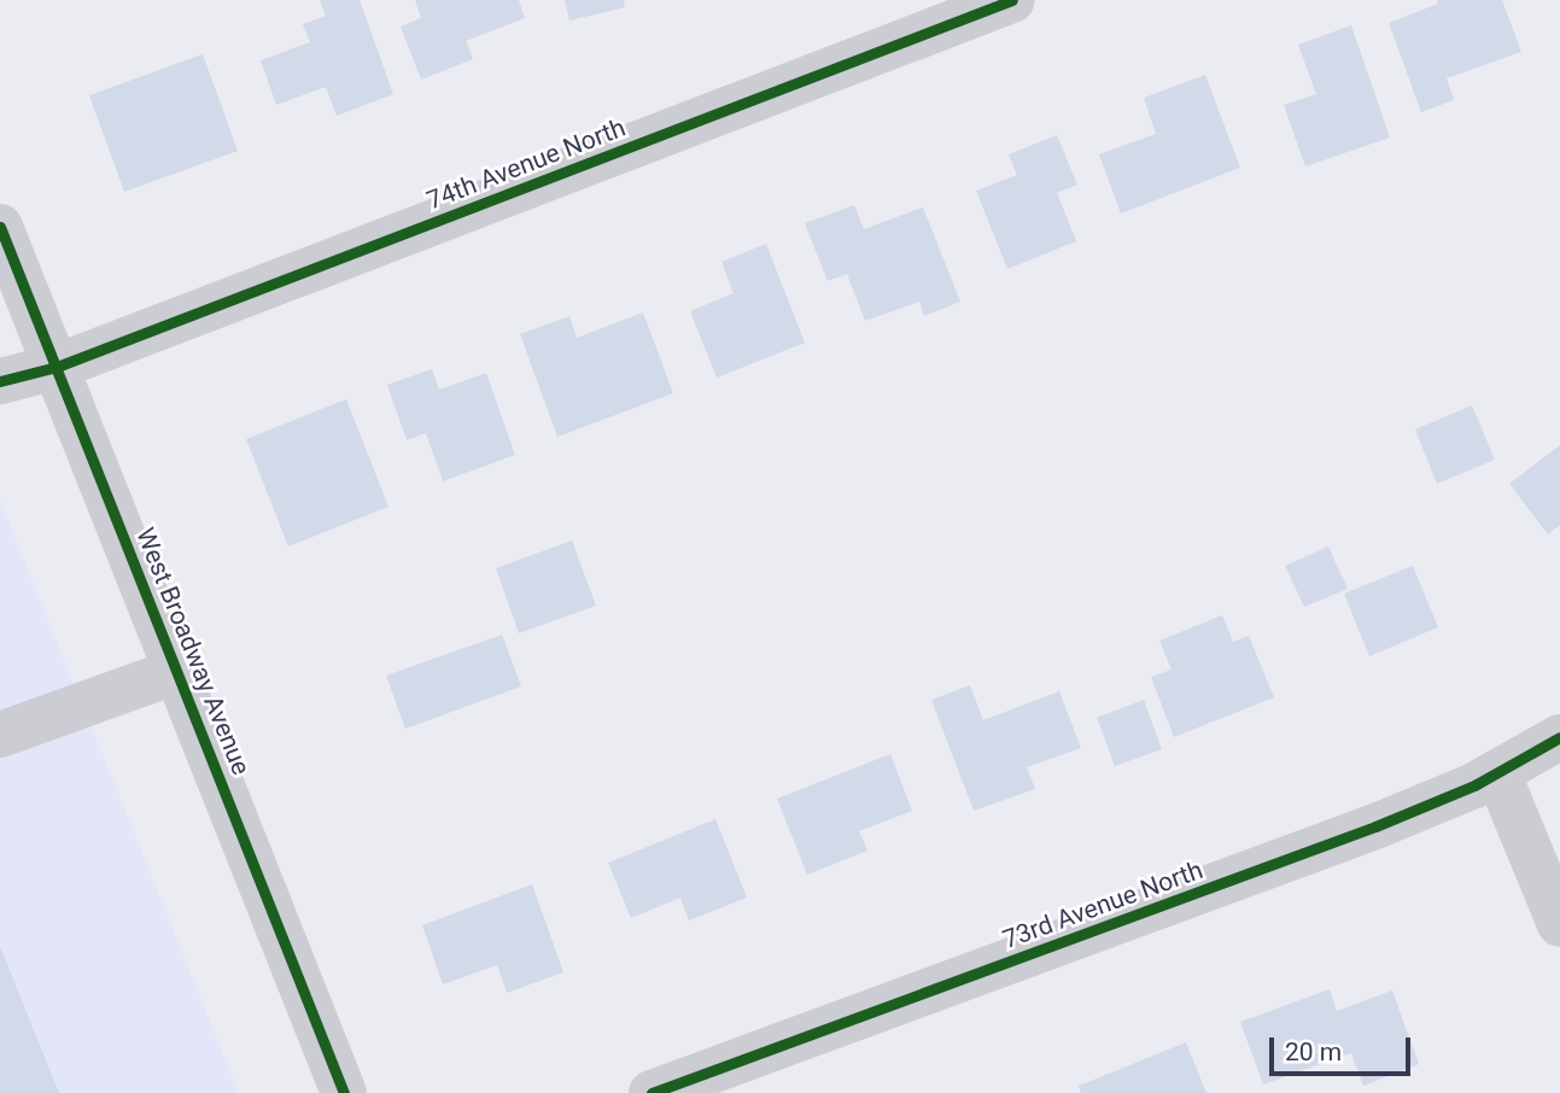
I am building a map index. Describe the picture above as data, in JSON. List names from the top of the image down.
{
  "streets": {
    "street": ["74th Avenue North", "West Broadway Avenue", "73rd Avenue North"]
  },
  "crossings": [
    ["74th Avenue North", "West Broadway Avenue"]
  ],
  "scale_bar": "20 m"
}
